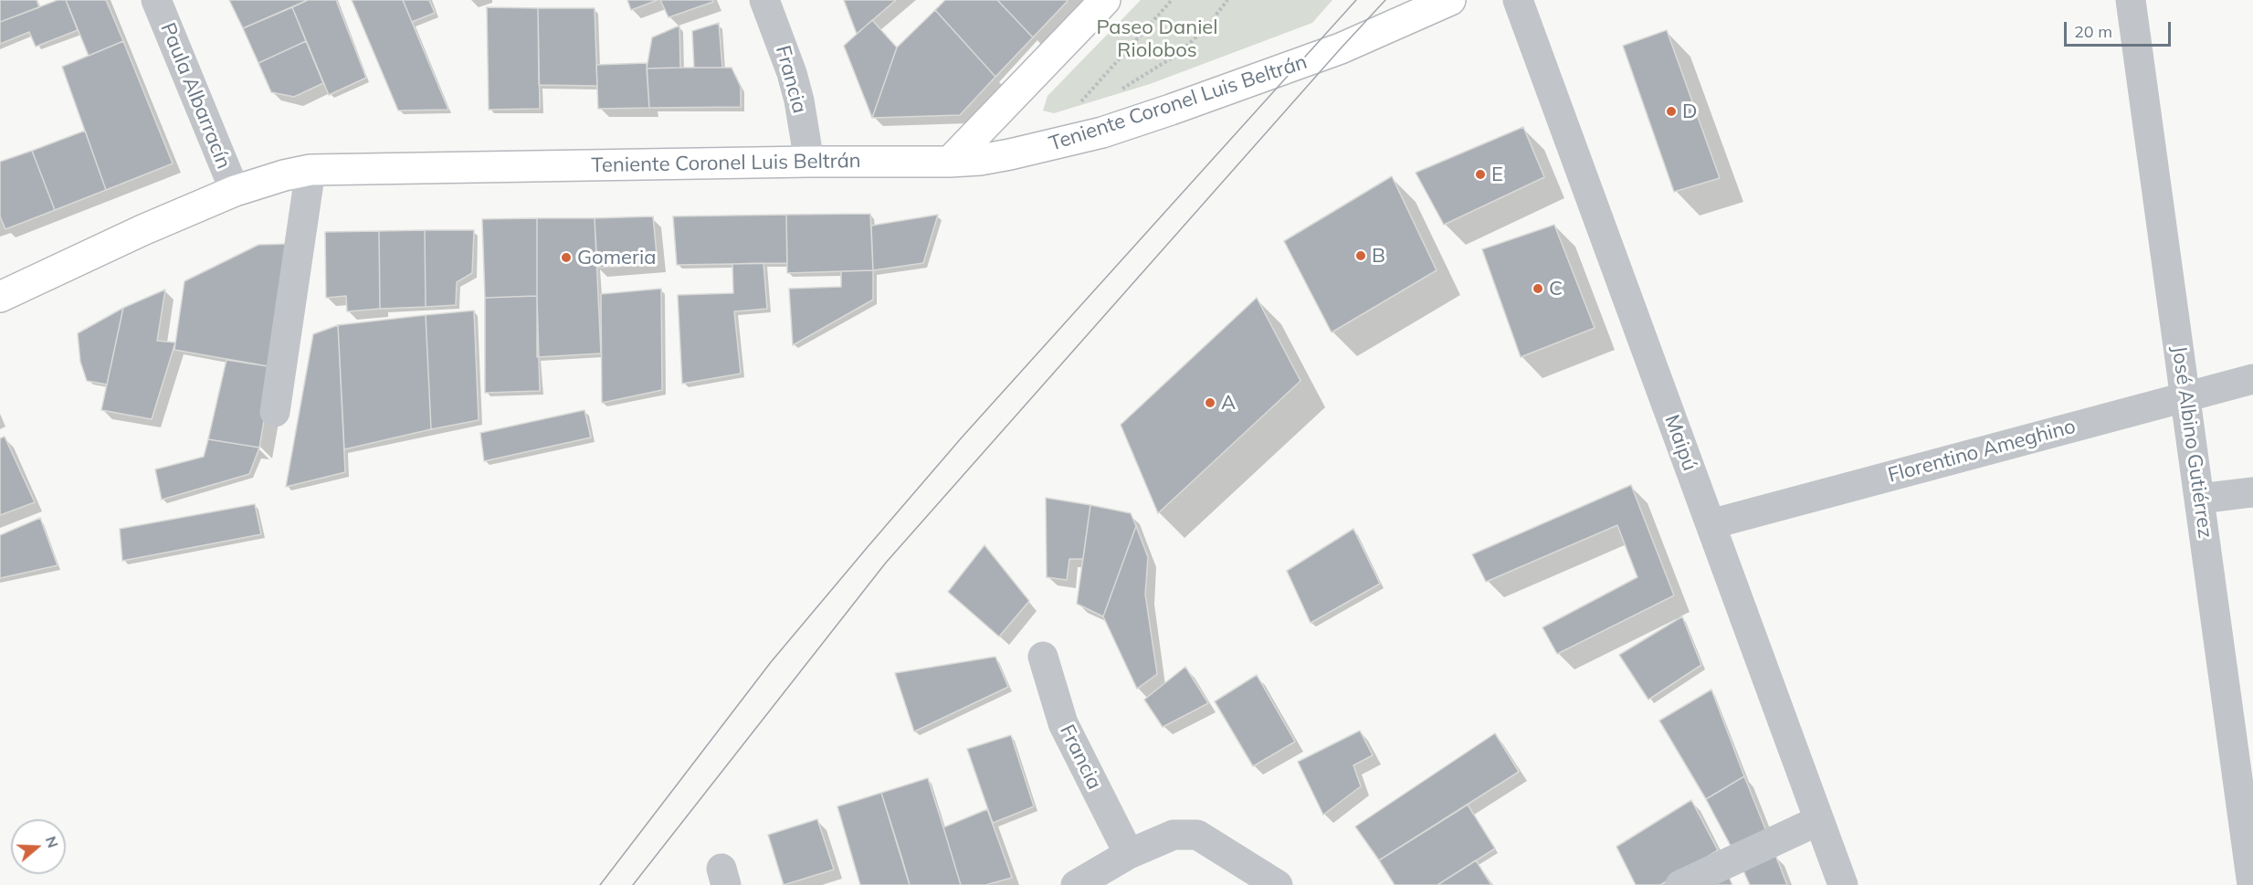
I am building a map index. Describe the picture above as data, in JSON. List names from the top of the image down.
{
  "streets": {
    "main road": ["Teniente Coronel Luis Beltrán"],
    "street": [
      "Francia",
      "Paula Albarracín",
      "José Albino Gutiérrez",
      "Maipú",
      "Florentino Ameghino"
    ]
  },
  "crossings": [
    ["Francia", "Teniente Coronel Luis Beltrán"],
    ["Paula Albarracín", "Teniente Coronel Luis Beltrán"],
    ["José Albino Gutiérrez", "Florentino Ameghino"],
    ["Maipú", "Florentino Ameghino"]
  ],
  "parks": ["Paseo Daniel Riolobos"],
  "places": [
    "D",
    "E",
    "B",
    "Gomeria",
    "C",
    "A"
  ],
  "scale_bar": "20 m",
  "north": "right"
}
